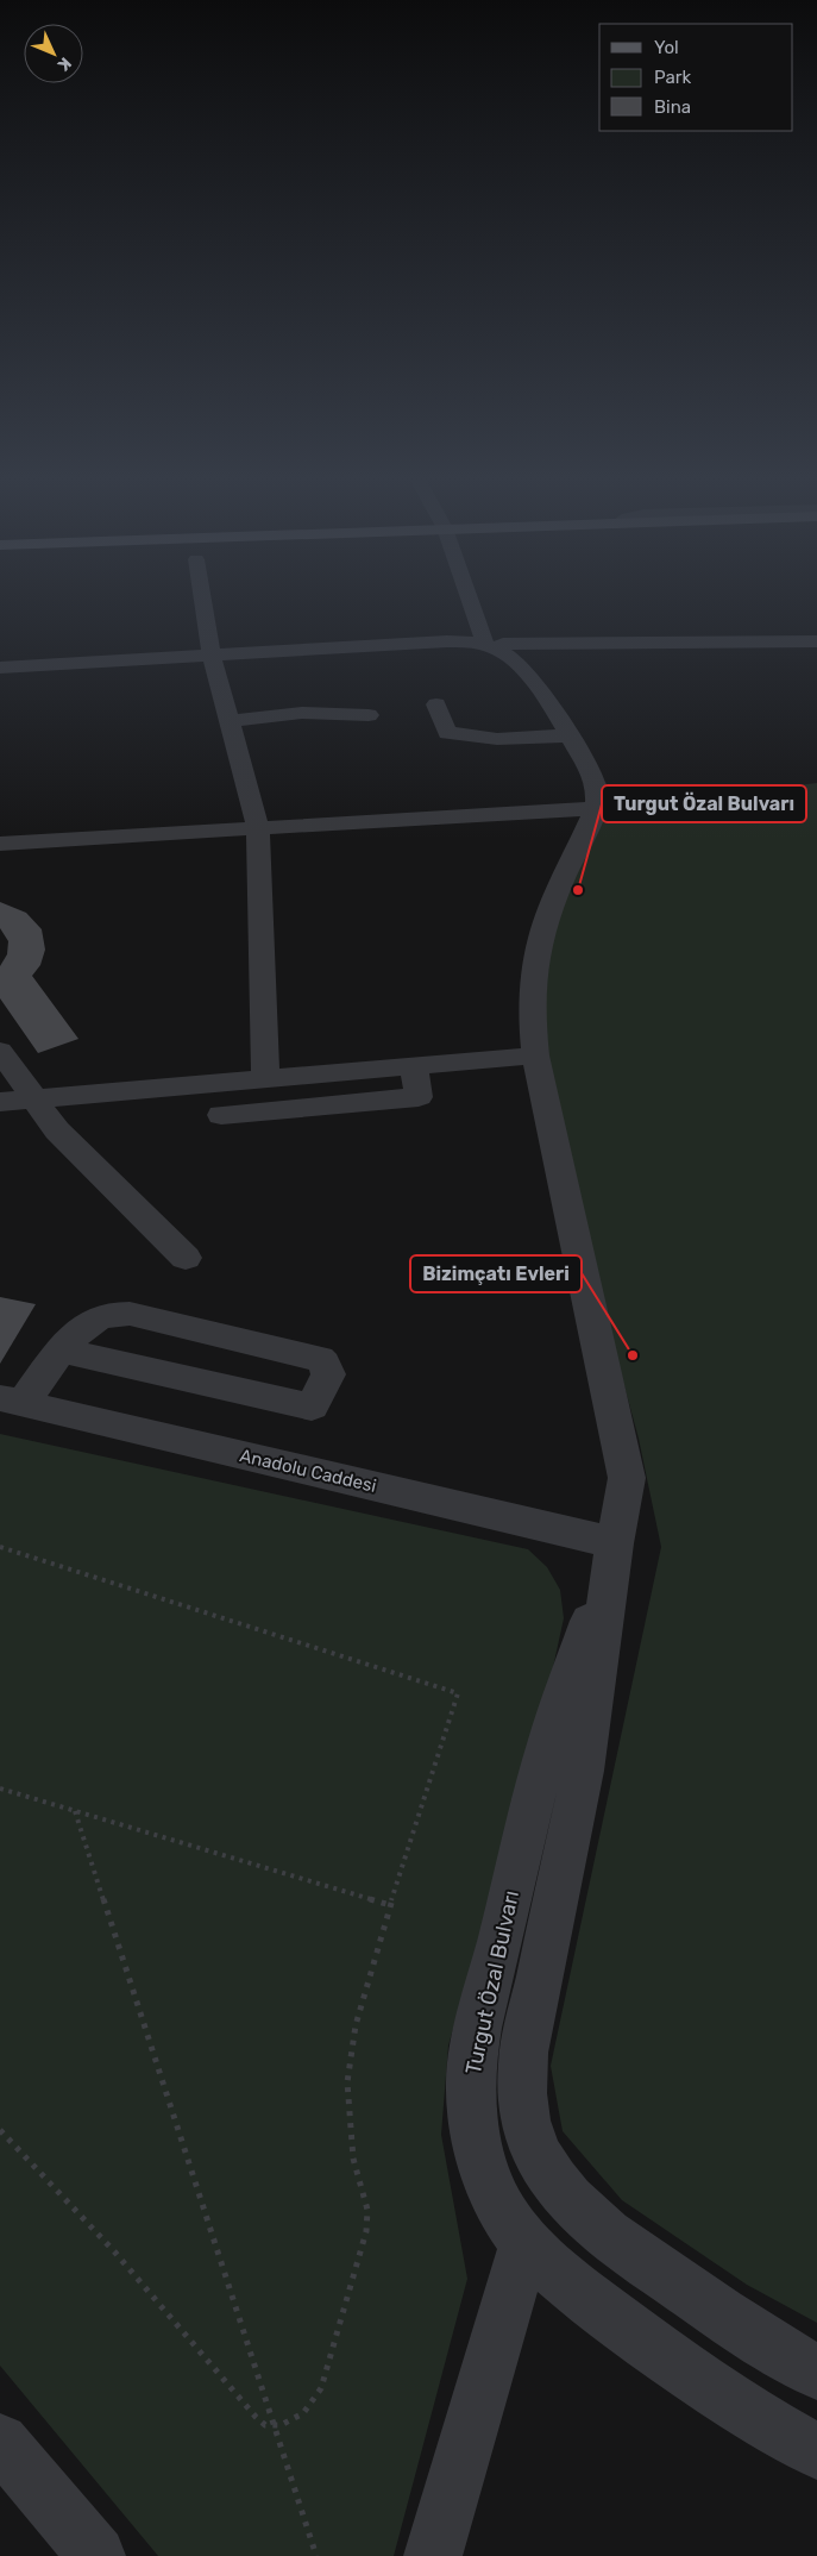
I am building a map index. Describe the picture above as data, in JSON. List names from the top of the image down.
{
  "streets": {
    "street": ["Anadolu Caddesi", "Turgut Özal Bulvarı"]
  },
  "crossings": [
    ["Anadolu Caddesi", "Turgut Özal Bulvarı"]
  ],
  "places": ["Turgut Özal Bulvarı", "Bizimçatı Evleri"],
  "legend": ["Yol", "Park", "Bina"],
  "north": "bottom right"
}
